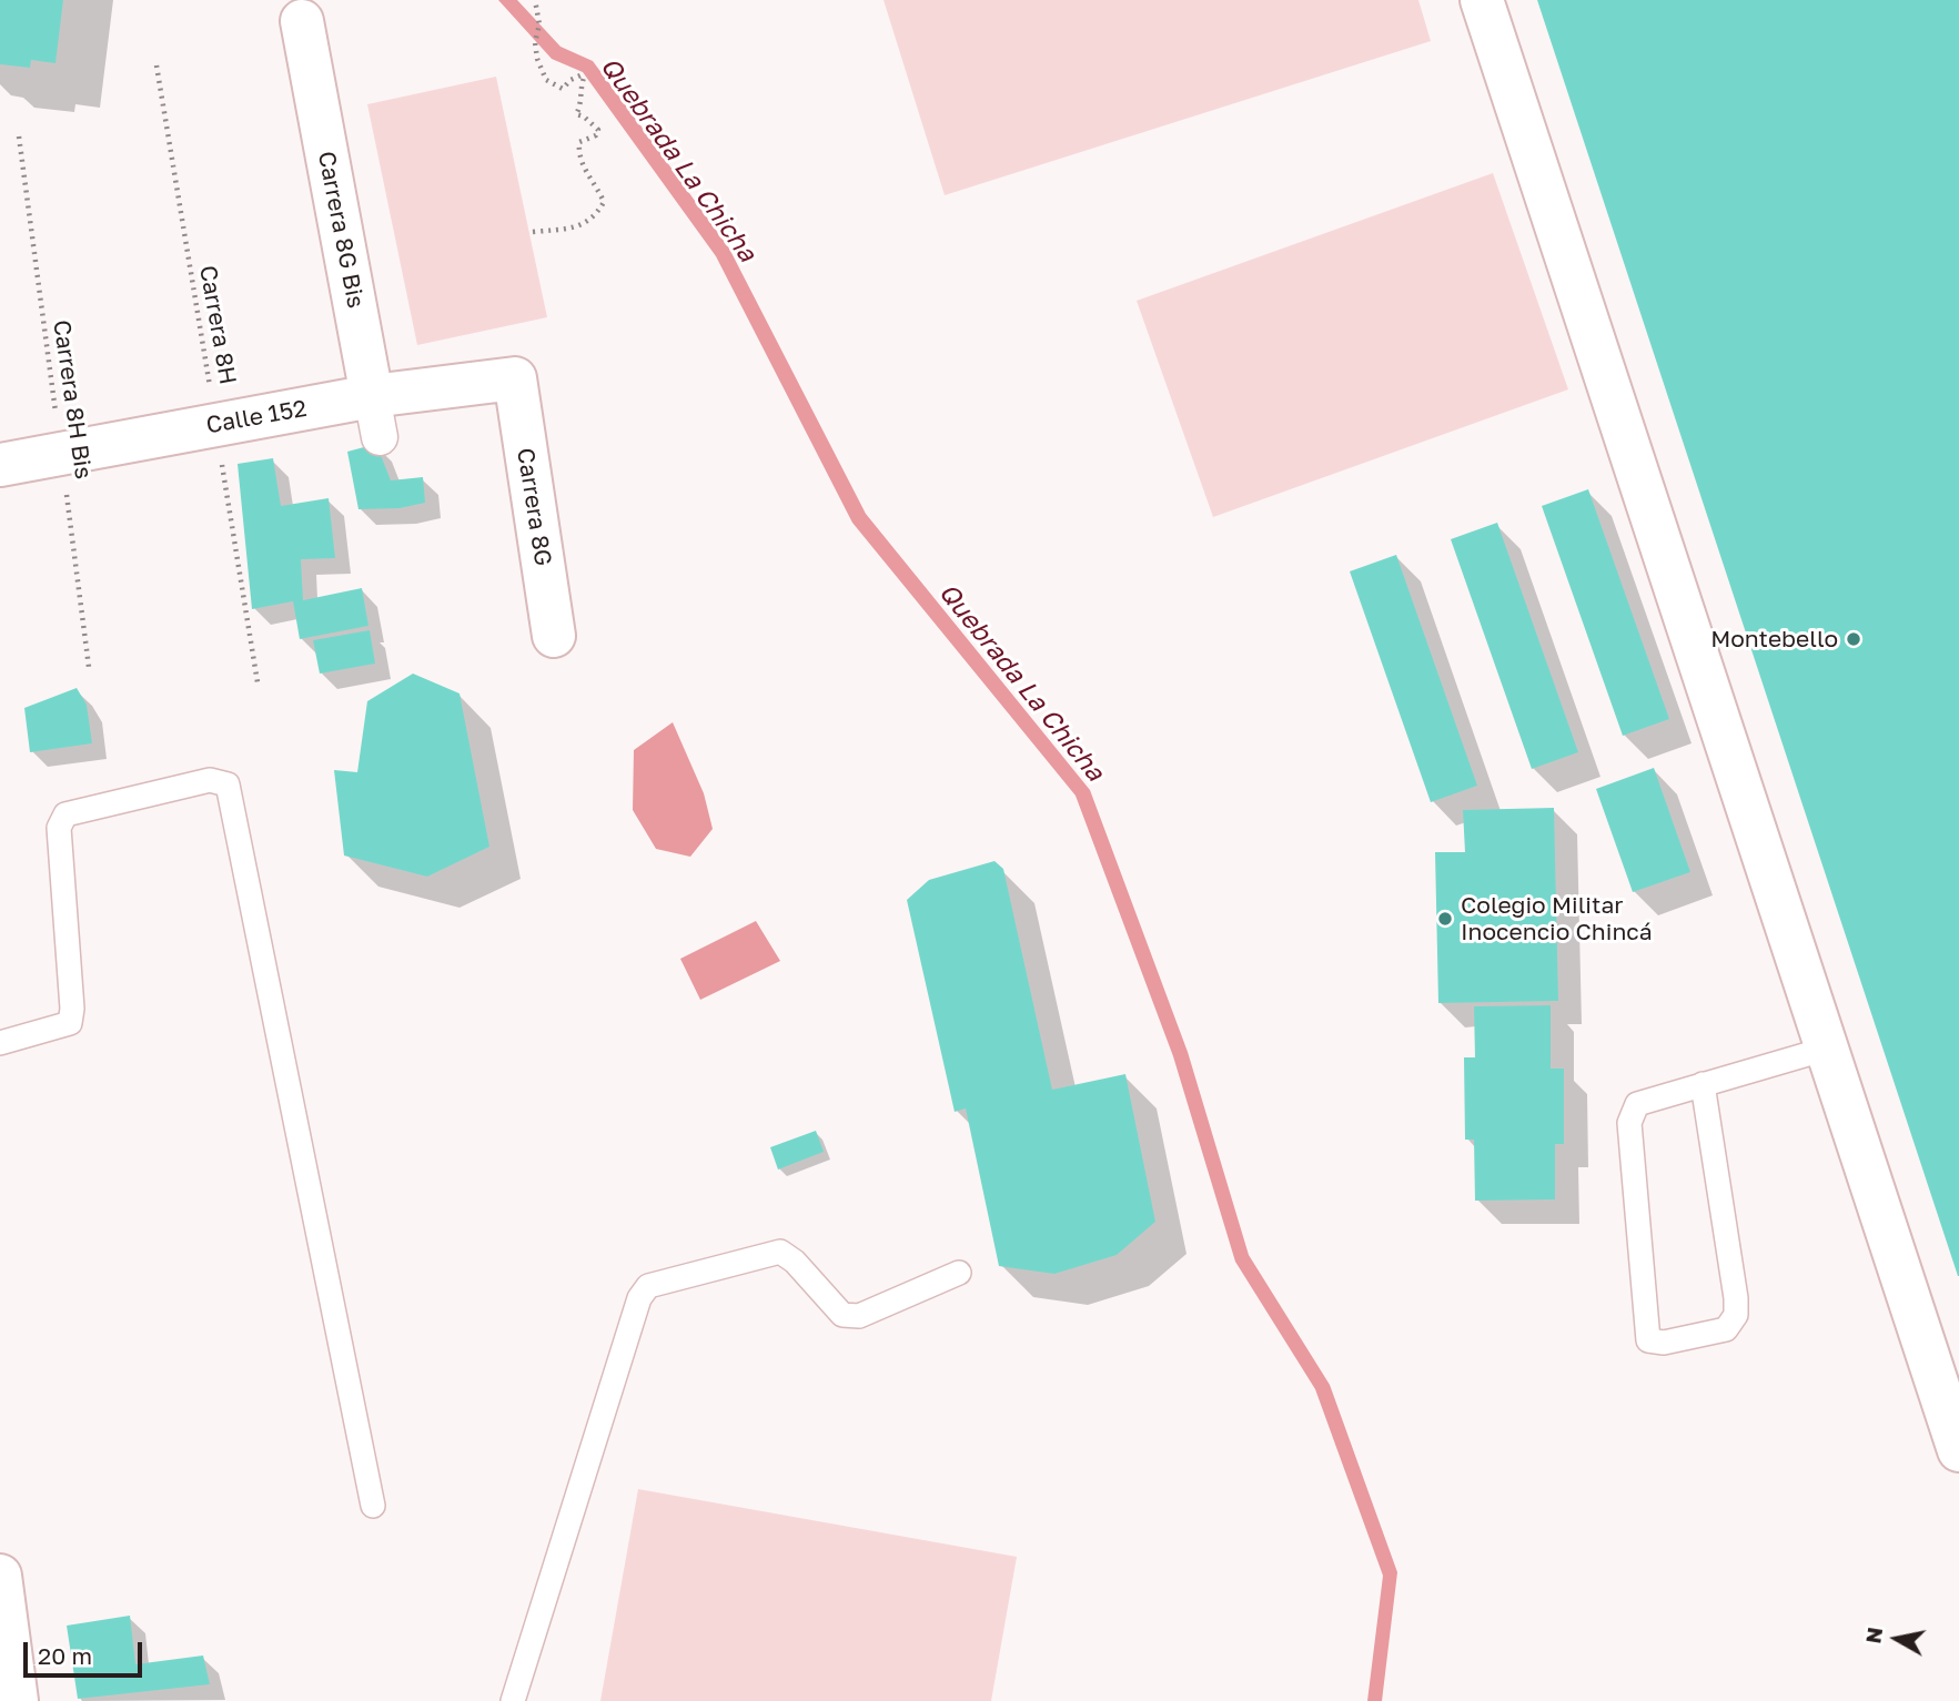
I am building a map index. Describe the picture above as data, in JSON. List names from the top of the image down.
{
  "streets": {
    "street": ["Carrera 8G Bis", "Calle 152", "Carrera 8G"],
    "path": ["Carrera 8H", "Carrera 8H Bis"]
  },
  "crossings": [
    ["Carrera 8G Bis", "Calle 152"],
    ["Carrera 8H", "Calle 152"],
    ["Carrera 8H Bis", "Calle 152"],
    ["Calle 152", "Carrera 8G"]
  ],
  "water": ["Quebrada La Chicha"],
  "places": ["Montebello", "Colegio Militar Inocencio Chincá"],
  "scale_bar": "20 m",
  "north": "left"
}
